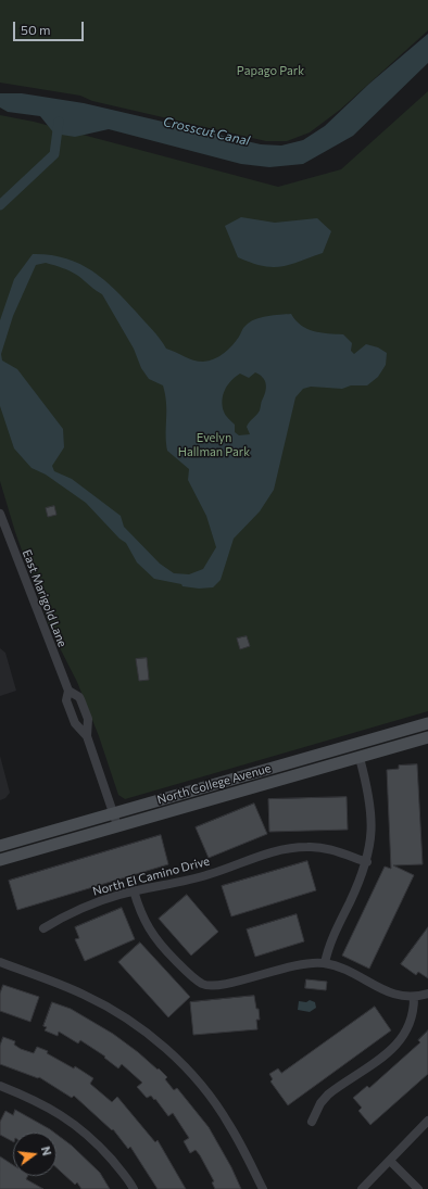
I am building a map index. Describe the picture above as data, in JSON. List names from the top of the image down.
{
  "streets": {
    "street": ["East Marigold Lane", "North College Avenue", "North El Camino Drive"]
  },
  "crossings": [
    ["East Marigold Lane", "North College Avenue"]
  ],
  "water": ["Crosscut Canal"],
  "parks": ["Papago Park", "Evelyn Hallman Park"],
  "scale_bar": "50 m",
  "north": "right"
}
